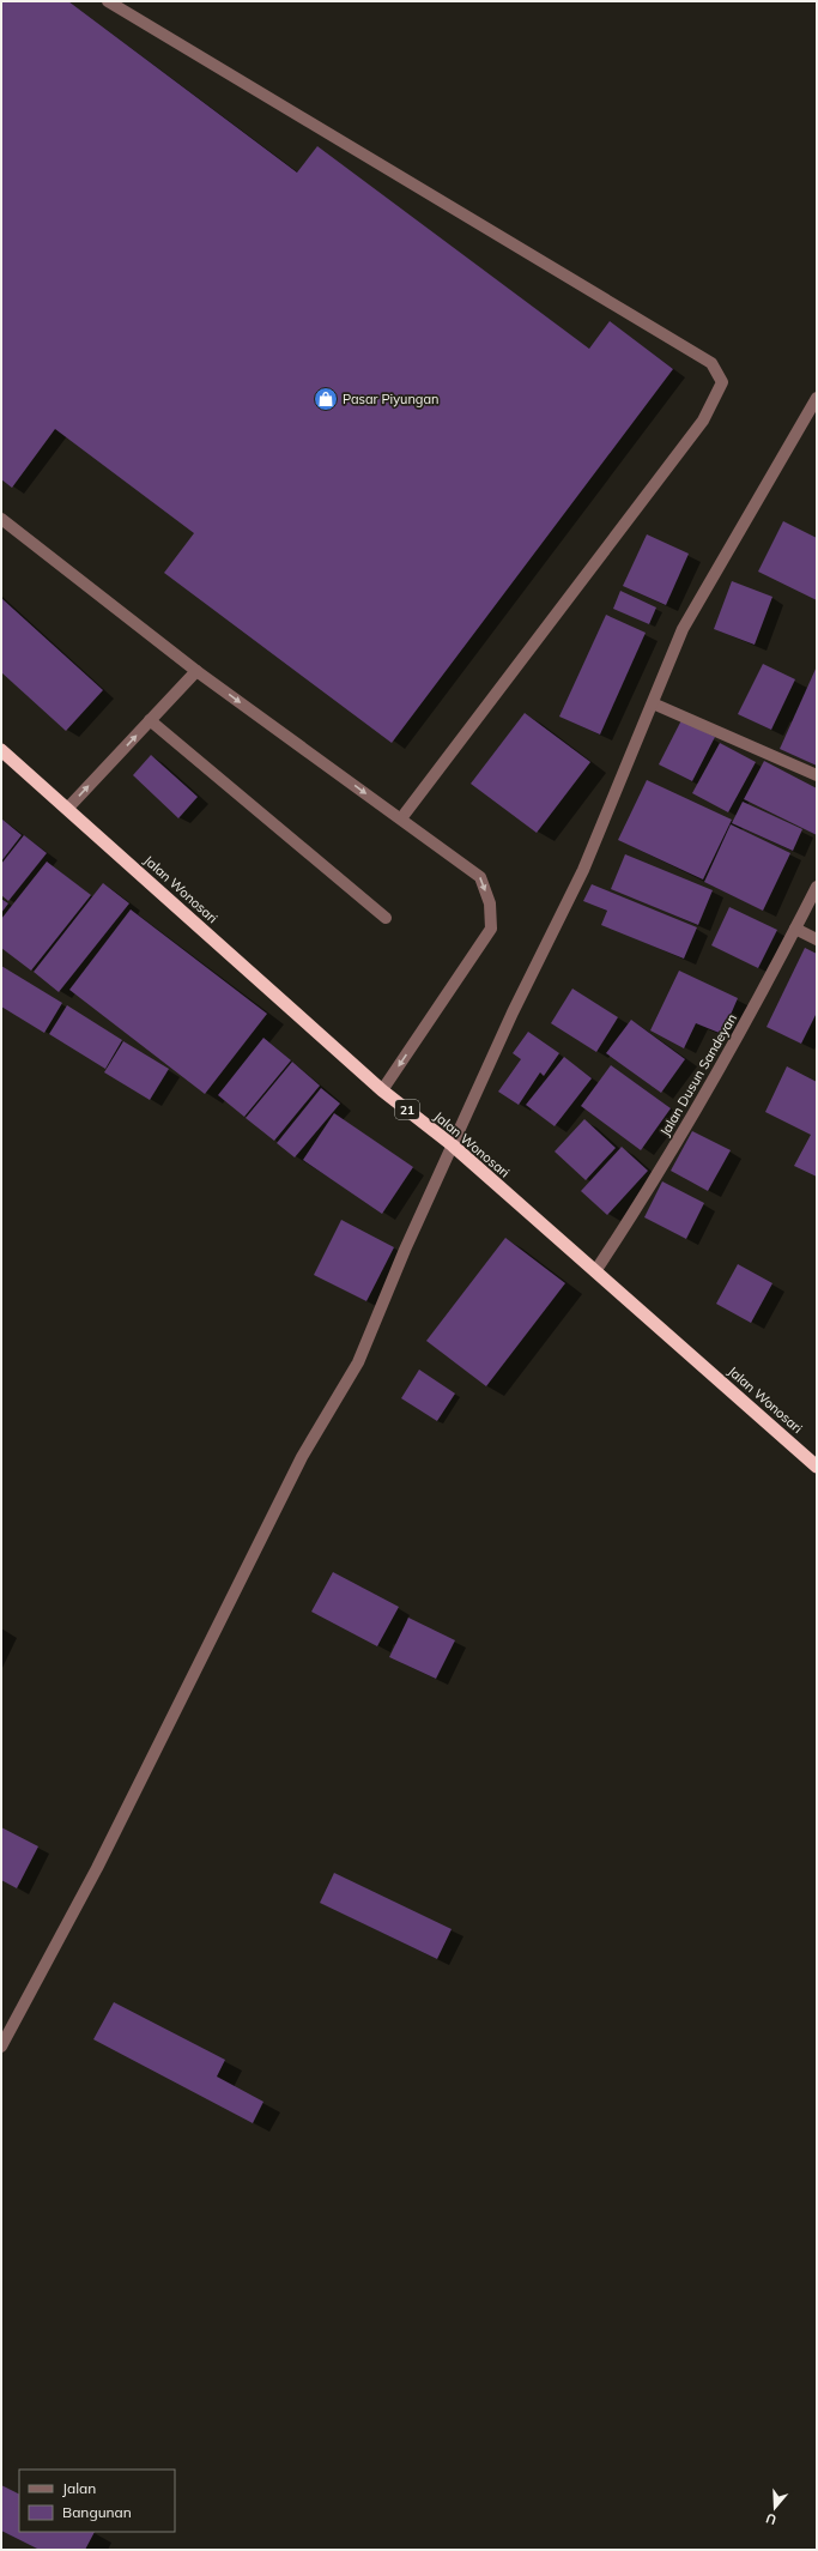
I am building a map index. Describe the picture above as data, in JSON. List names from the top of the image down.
{
  "streets": {
    "highway": ["Jalan Wonosari", "21"],
    "street": ["Jalan Dusun Sandeyan"]
  },
  "crossings": [
    ["Jalan Wonosari", "Jalan Dusun Sandeyan"]
  ],
  "places": {
    "shop": ["Pasar Piyungan"]
  },
  "legend": ["Jalan", "Bangunan"],
  "north": "bottom"
}
